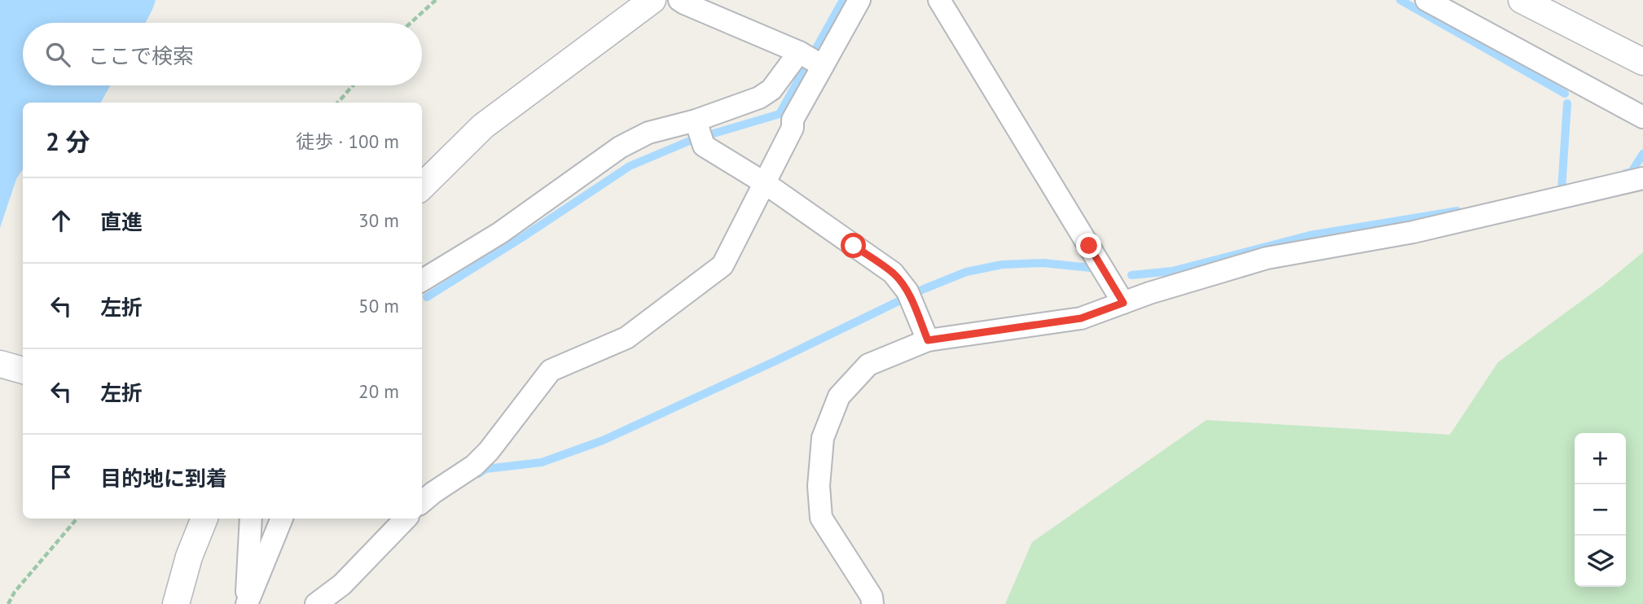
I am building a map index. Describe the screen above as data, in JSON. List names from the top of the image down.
{
  "page": {
    "search": "ここで検索",
    "heading": ["2 分", "徒歩 · 100 m"],
    "list": [
      ["直進", "30 m"],
      ["左折", "50 m"],
      ["左折", "20 m"],
      "目的地に到着"
    ],
    "map_buttons": ["+", "−"]
  }
}
